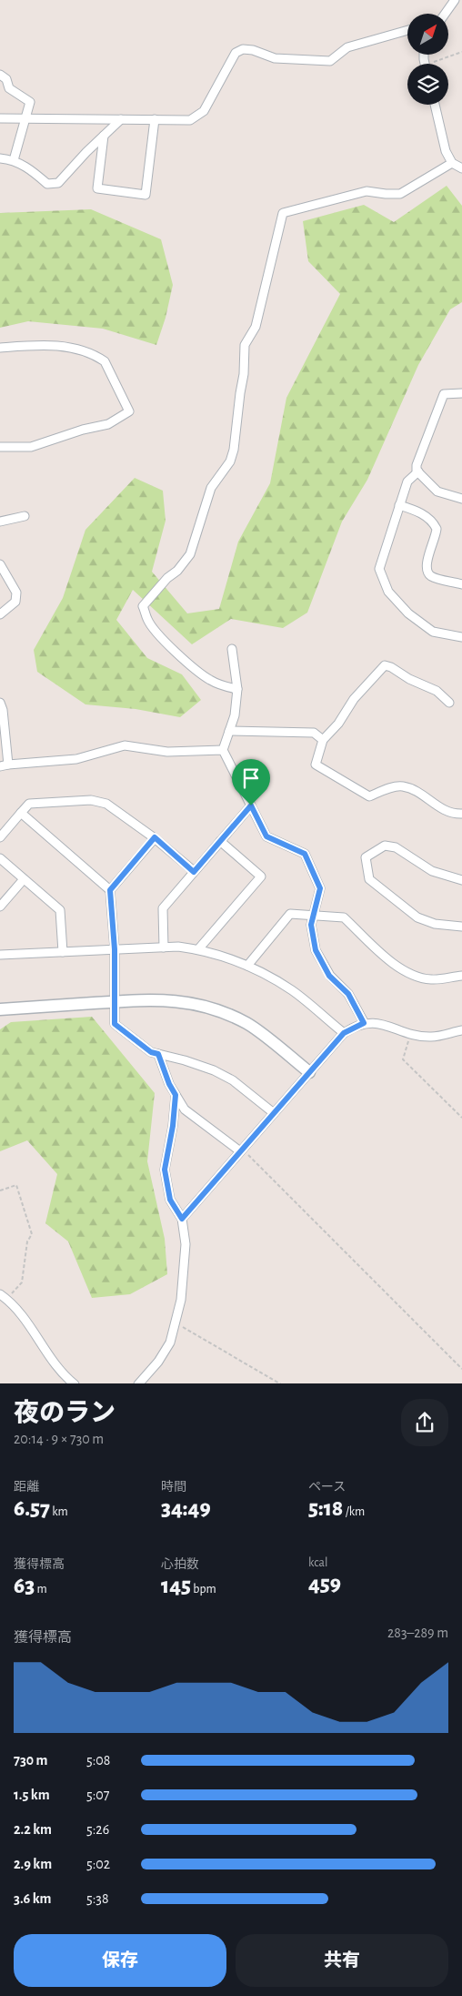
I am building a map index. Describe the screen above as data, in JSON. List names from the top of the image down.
{
  "north": "top right",
  "page": {
    "heading": ["夜のラン", "20:14 · 9 × 730 m"],
    "stats": [
      ["距離", "6.57 km"],
      ["時間", "34:49"],
      ["ペース", "5:18 /km"],
      ["獲得標高", "63 m"],
      ["心拍数", "145 bpm"],
      ["kcal", "459"]
    ],
    "chart": ["獲得標高", "283–289 m"],
    "list": [
      {
        "name": "730 m",
        "note": "5:08"
      },
      {
        "name": "1.5 km",
        "note": "5:07"
      },
      {
        "name": "2.2 km",
        "note": "5:26"
      },
      {
        "name": "2.9 km",
        "note": "5:02"
      },
      {
        "name": "3.6 km",
        "note": "5:38"
      }
    ],
    "buttons": ["保存", "共有"]
  }
}
